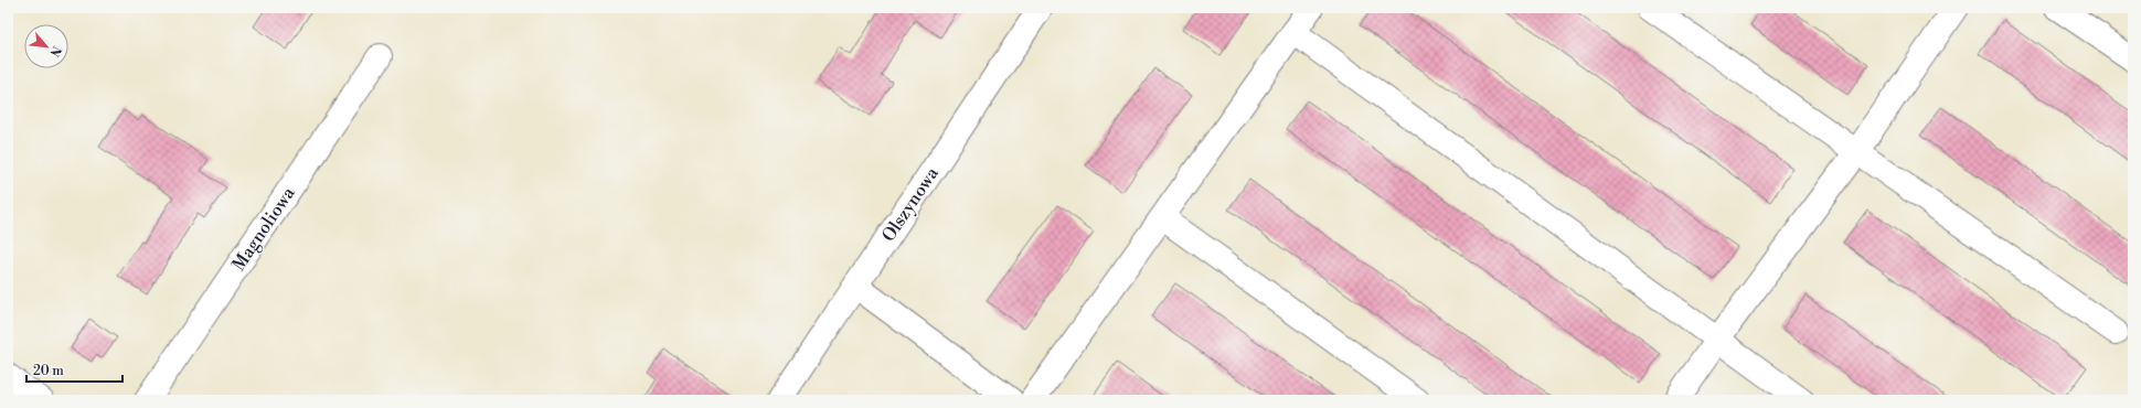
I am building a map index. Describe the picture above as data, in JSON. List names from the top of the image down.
{
  "streets": {
    "street": ["Olszynowa", "Magnoliowa"]
  },
  "scale_bar": "20 m",
  "north": "bottom right"
}
